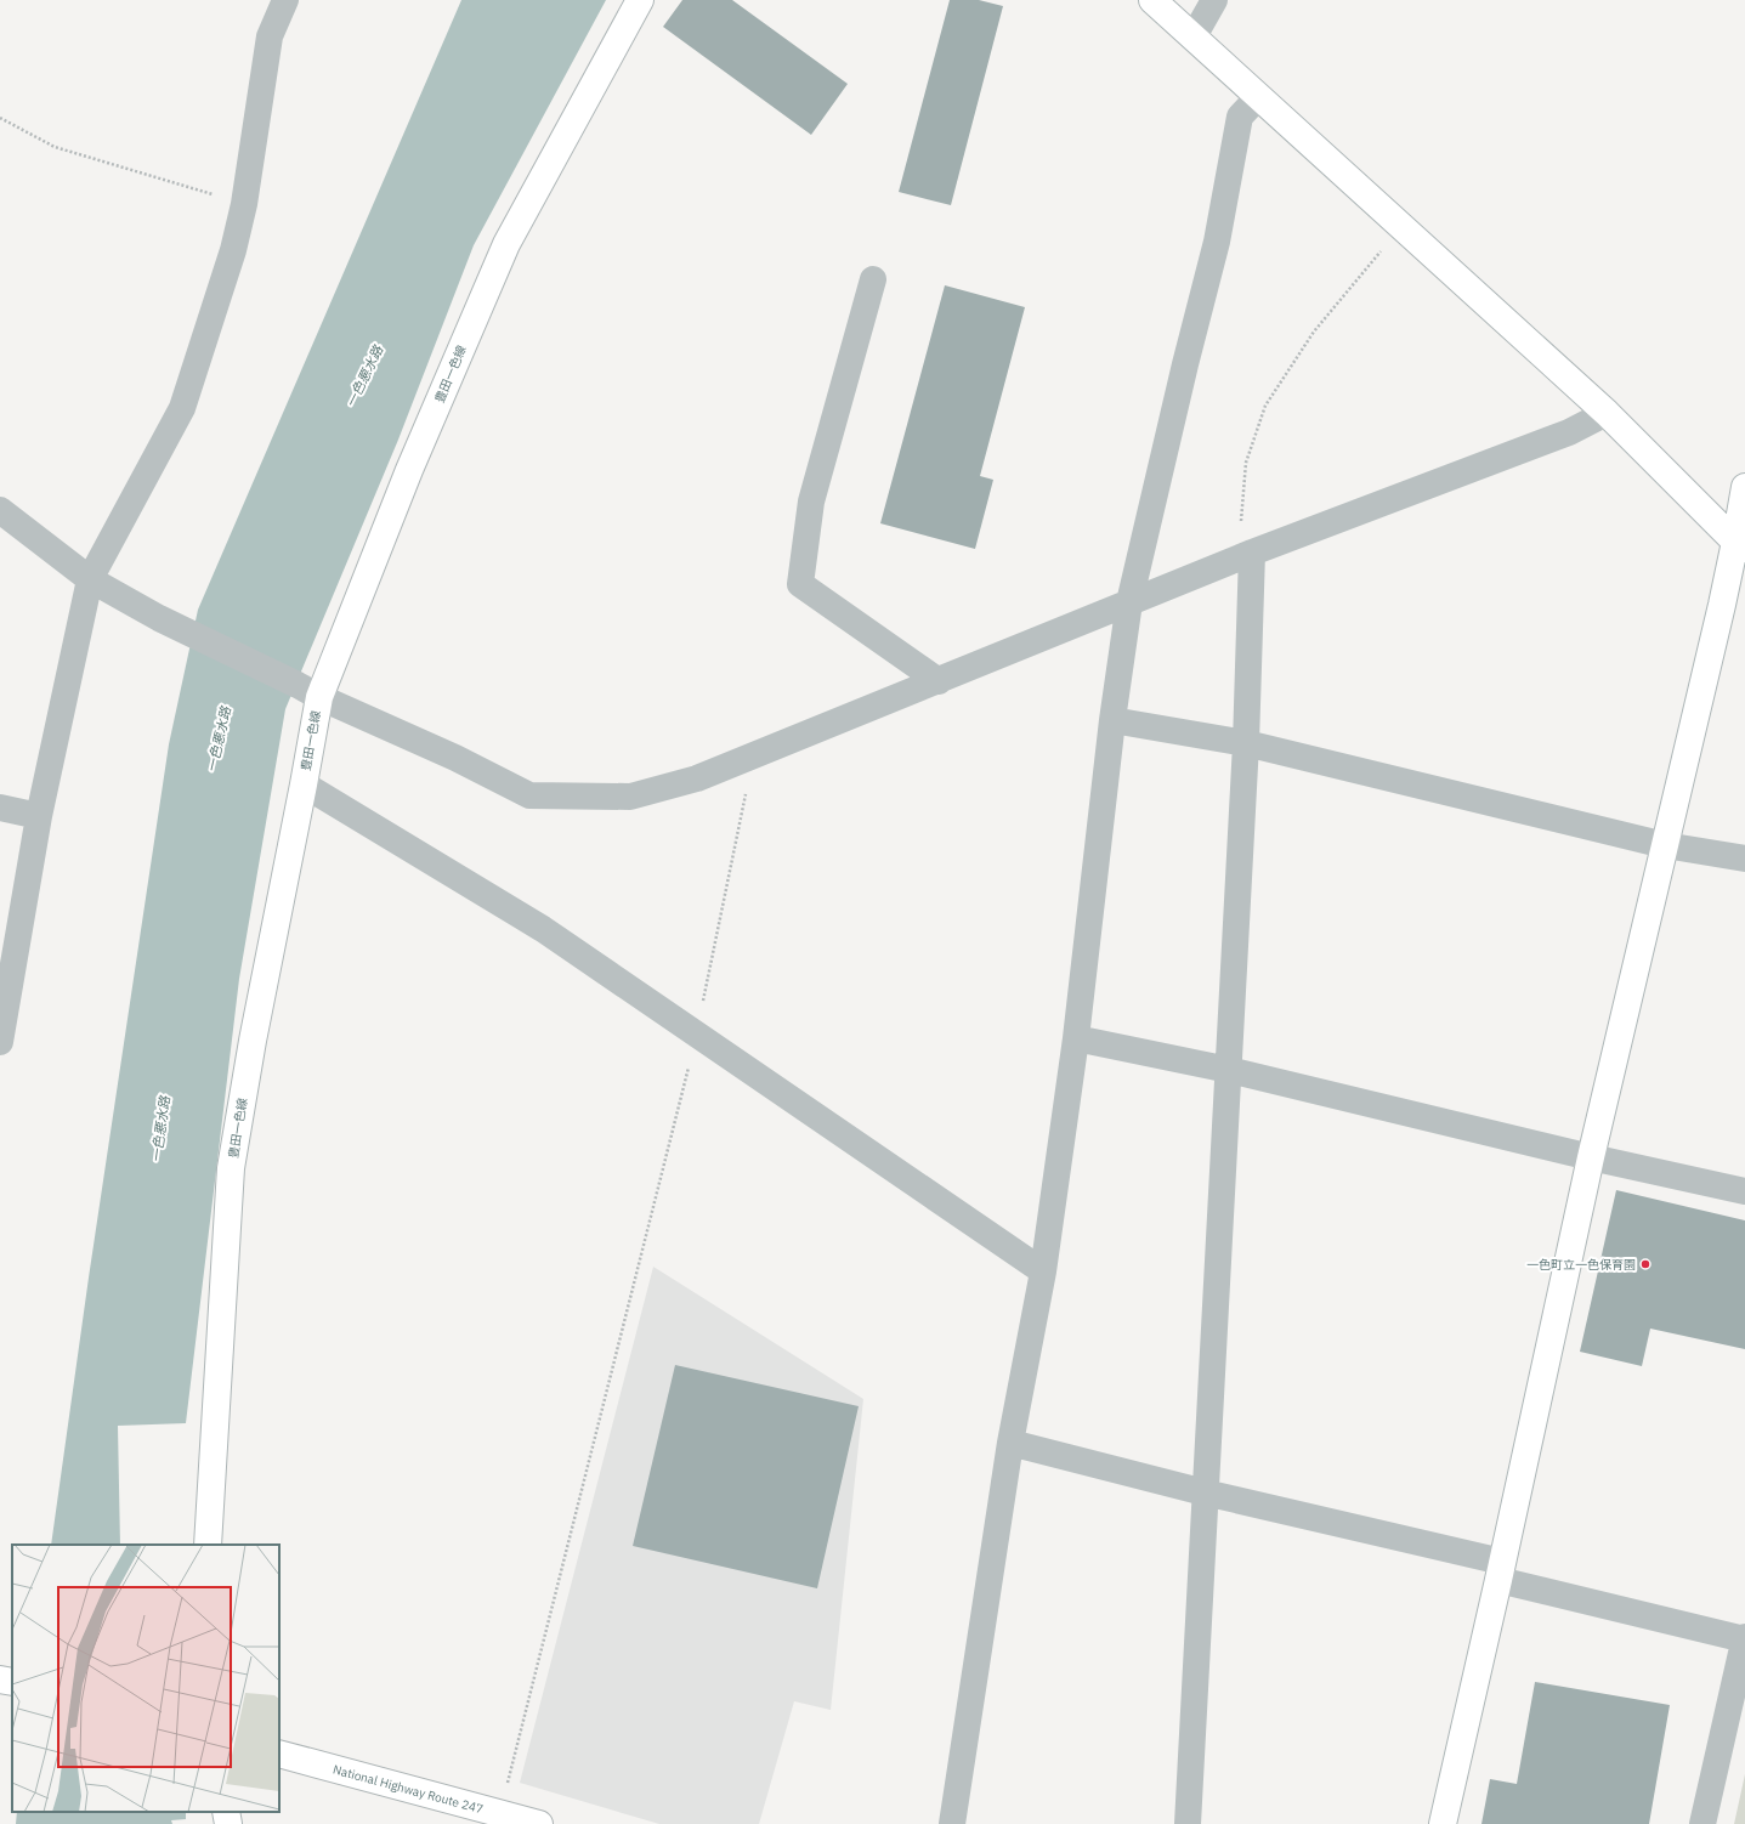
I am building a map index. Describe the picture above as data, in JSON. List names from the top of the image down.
{
  "streets": {
    "main road": ["豊田一色線", "National Highway Route 247"]
  },
  "water": ["一色悪水路"],
  "places": ["一色町立一色保育園"]
}
